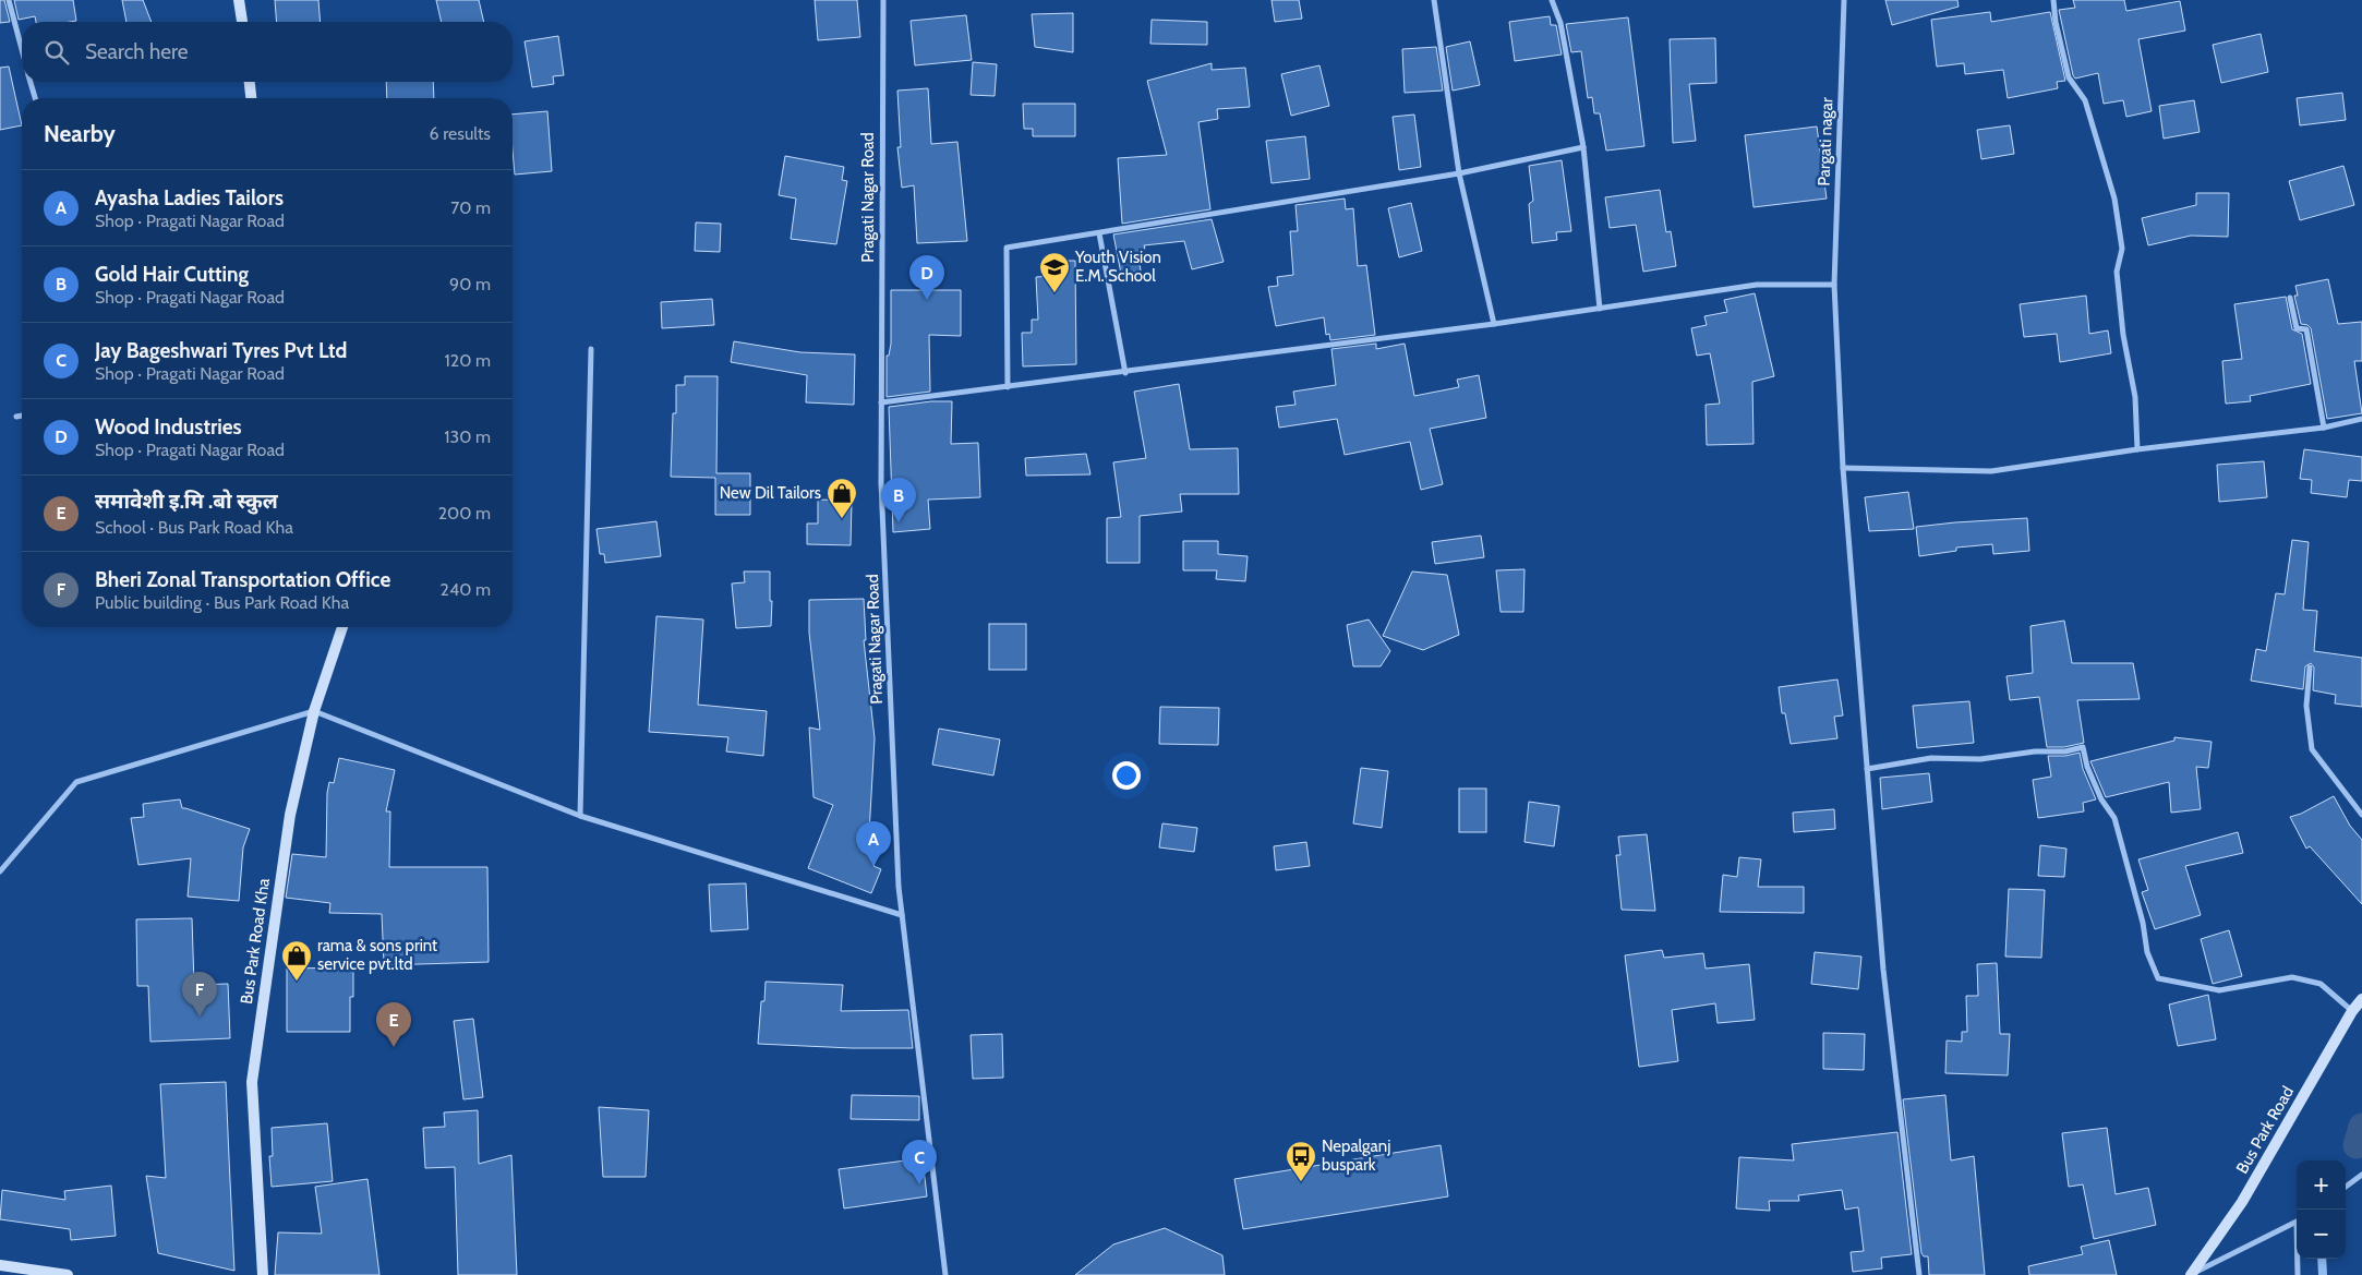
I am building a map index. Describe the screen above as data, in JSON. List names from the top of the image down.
{
  "streets": {
    "street": [
      "Pargati nagar",
      "Pragati Nagar Road",
      "Bus Park Road Kha",
      "Bus Park Road"
    ]
  },
  "places": {
    "school or university": ["Youth Vision E.M. School"],
    "shop": ["New Dil Tailors", "rama & sons print service pvt.ltd"],
    "bus stop": ["Nepalganj buspark"]
  },
  "page": {
    "search": "Search here",
    "heading": ["Nearby", "6 results"],
    "list": [
      {
        "mark": "A",
        "name": "Ayasha Ladies Tailors",
        "note": "Shop · Pragati Nagar Road",
        "value": "70 m"
      },
      {
        "mark": "B",
        "name": "Gold Hair Cutting",
        "note": "Shop · Pragati Nagar Road",
        "value": "90 m"
      },
      {
        "mark": "C",
        "name": "Jay Bageshwari Tyres Pvt Ltd",
        "note": "Shop · Pragati Nagar Road",
        "value": "120 m"
      },
      {
        "mark": "D",
        "name": "Wood Industries",
        "note": "Shop · Pragati Nagar Road",
        "value": "130 m"
      },
      {
        "mark": "E",
        "name": "समावेशी इ.मि .बाे स्कुल",
        "note": "School · Bus Park Road Kha",
        "value": "200 m"
      },
      {
        "mark": "F",
        "name": "Bheri Zonal Transportation Office",
        "note": "Public building · Bus Park Road Kha",
        "value": "240 m"
      }
    ],
    "pins": [
      "D",
      "B",
      "A",
      "F",
      "E",
      "C"
    ],
    "map_buttons": ["+", "−"]
  }
}
